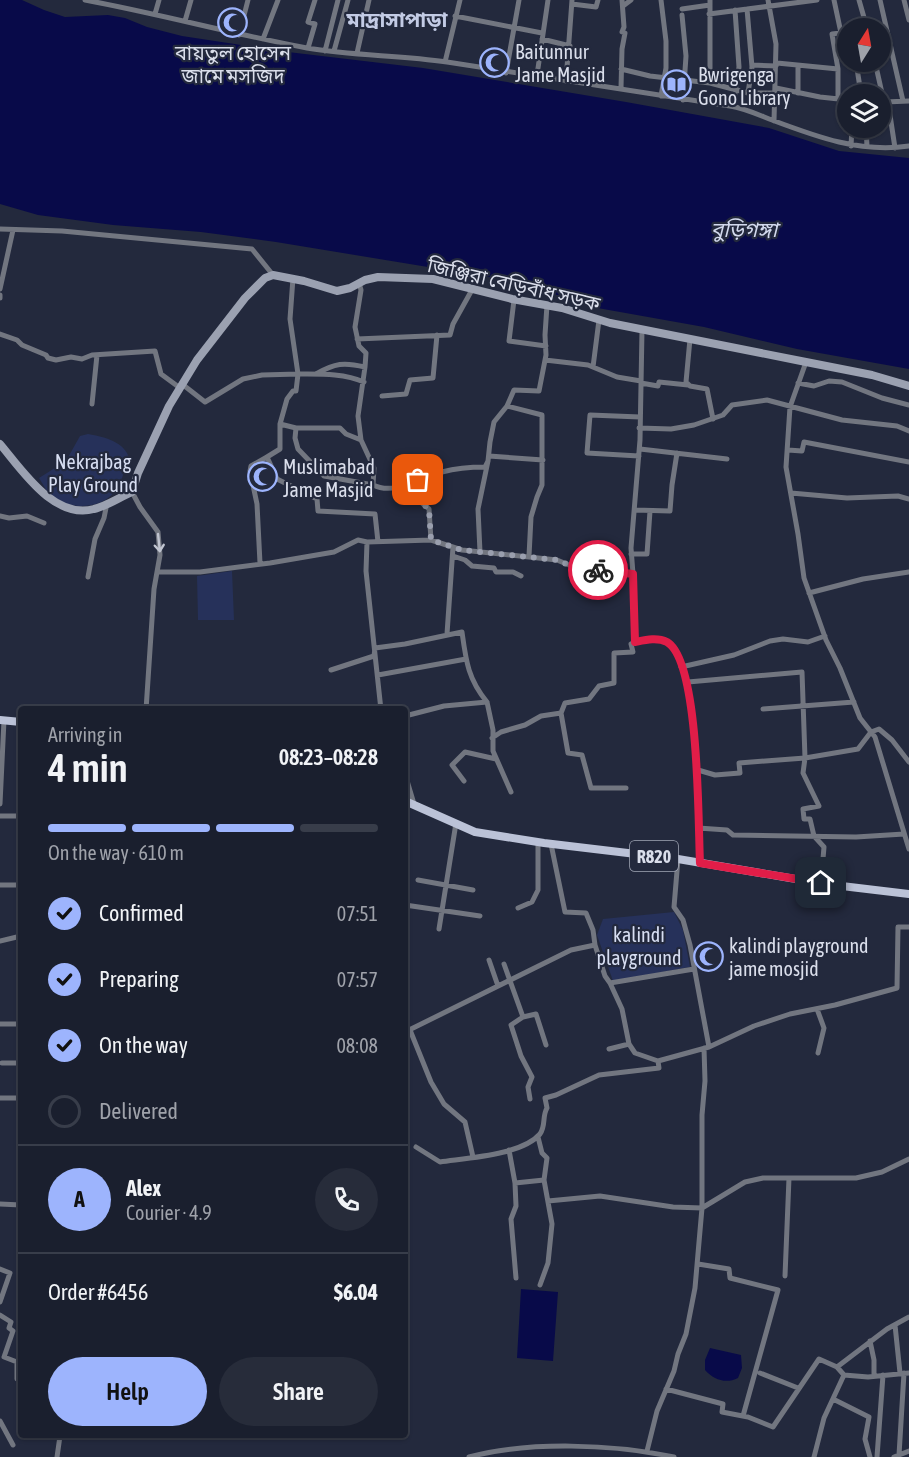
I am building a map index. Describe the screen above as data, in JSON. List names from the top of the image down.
{
  "streets": {
    "main road": ["R820"],
    "street": ["জিঞ্জিরা বেড়িবাঁধ সড়ক"]
  },
  "districts": ["মাদ্রাসাপাড়া"],
  "water": ["বুড়িগঙ্গা"],
  "parks": ["Nekrajbag Play Ground", "kalindi playground"],
  "places": {
    "mosque": [
      "বায়তুল হোসেন জামে মসজিদ",
      "Baitunnur Jame Masjid",
      "Muslimabad Jame Masjid",
      "kalindi playground jame mosjid"
    ],
    "library": ["Bwrigenga Gono Library"]
  },
  "north": "top",
  "page": {
    "heading": ["4 min", "Arriving in", "08:23–08:28"],
    "panel": [
      "Alex",
      "Courier · 4.9",
      "Order #6456",
      "$6.04"
    ],
    "bar": "On the way · 610 m",
    "list": [
      ["Confirmed", "07:51"],
      ["Preparing", "07:57"],
      ["On the way", "08:08"],
      "Delivered"
    ],
    "round": "A",
    "buttons": ["Help", "Share"]
  }
}
